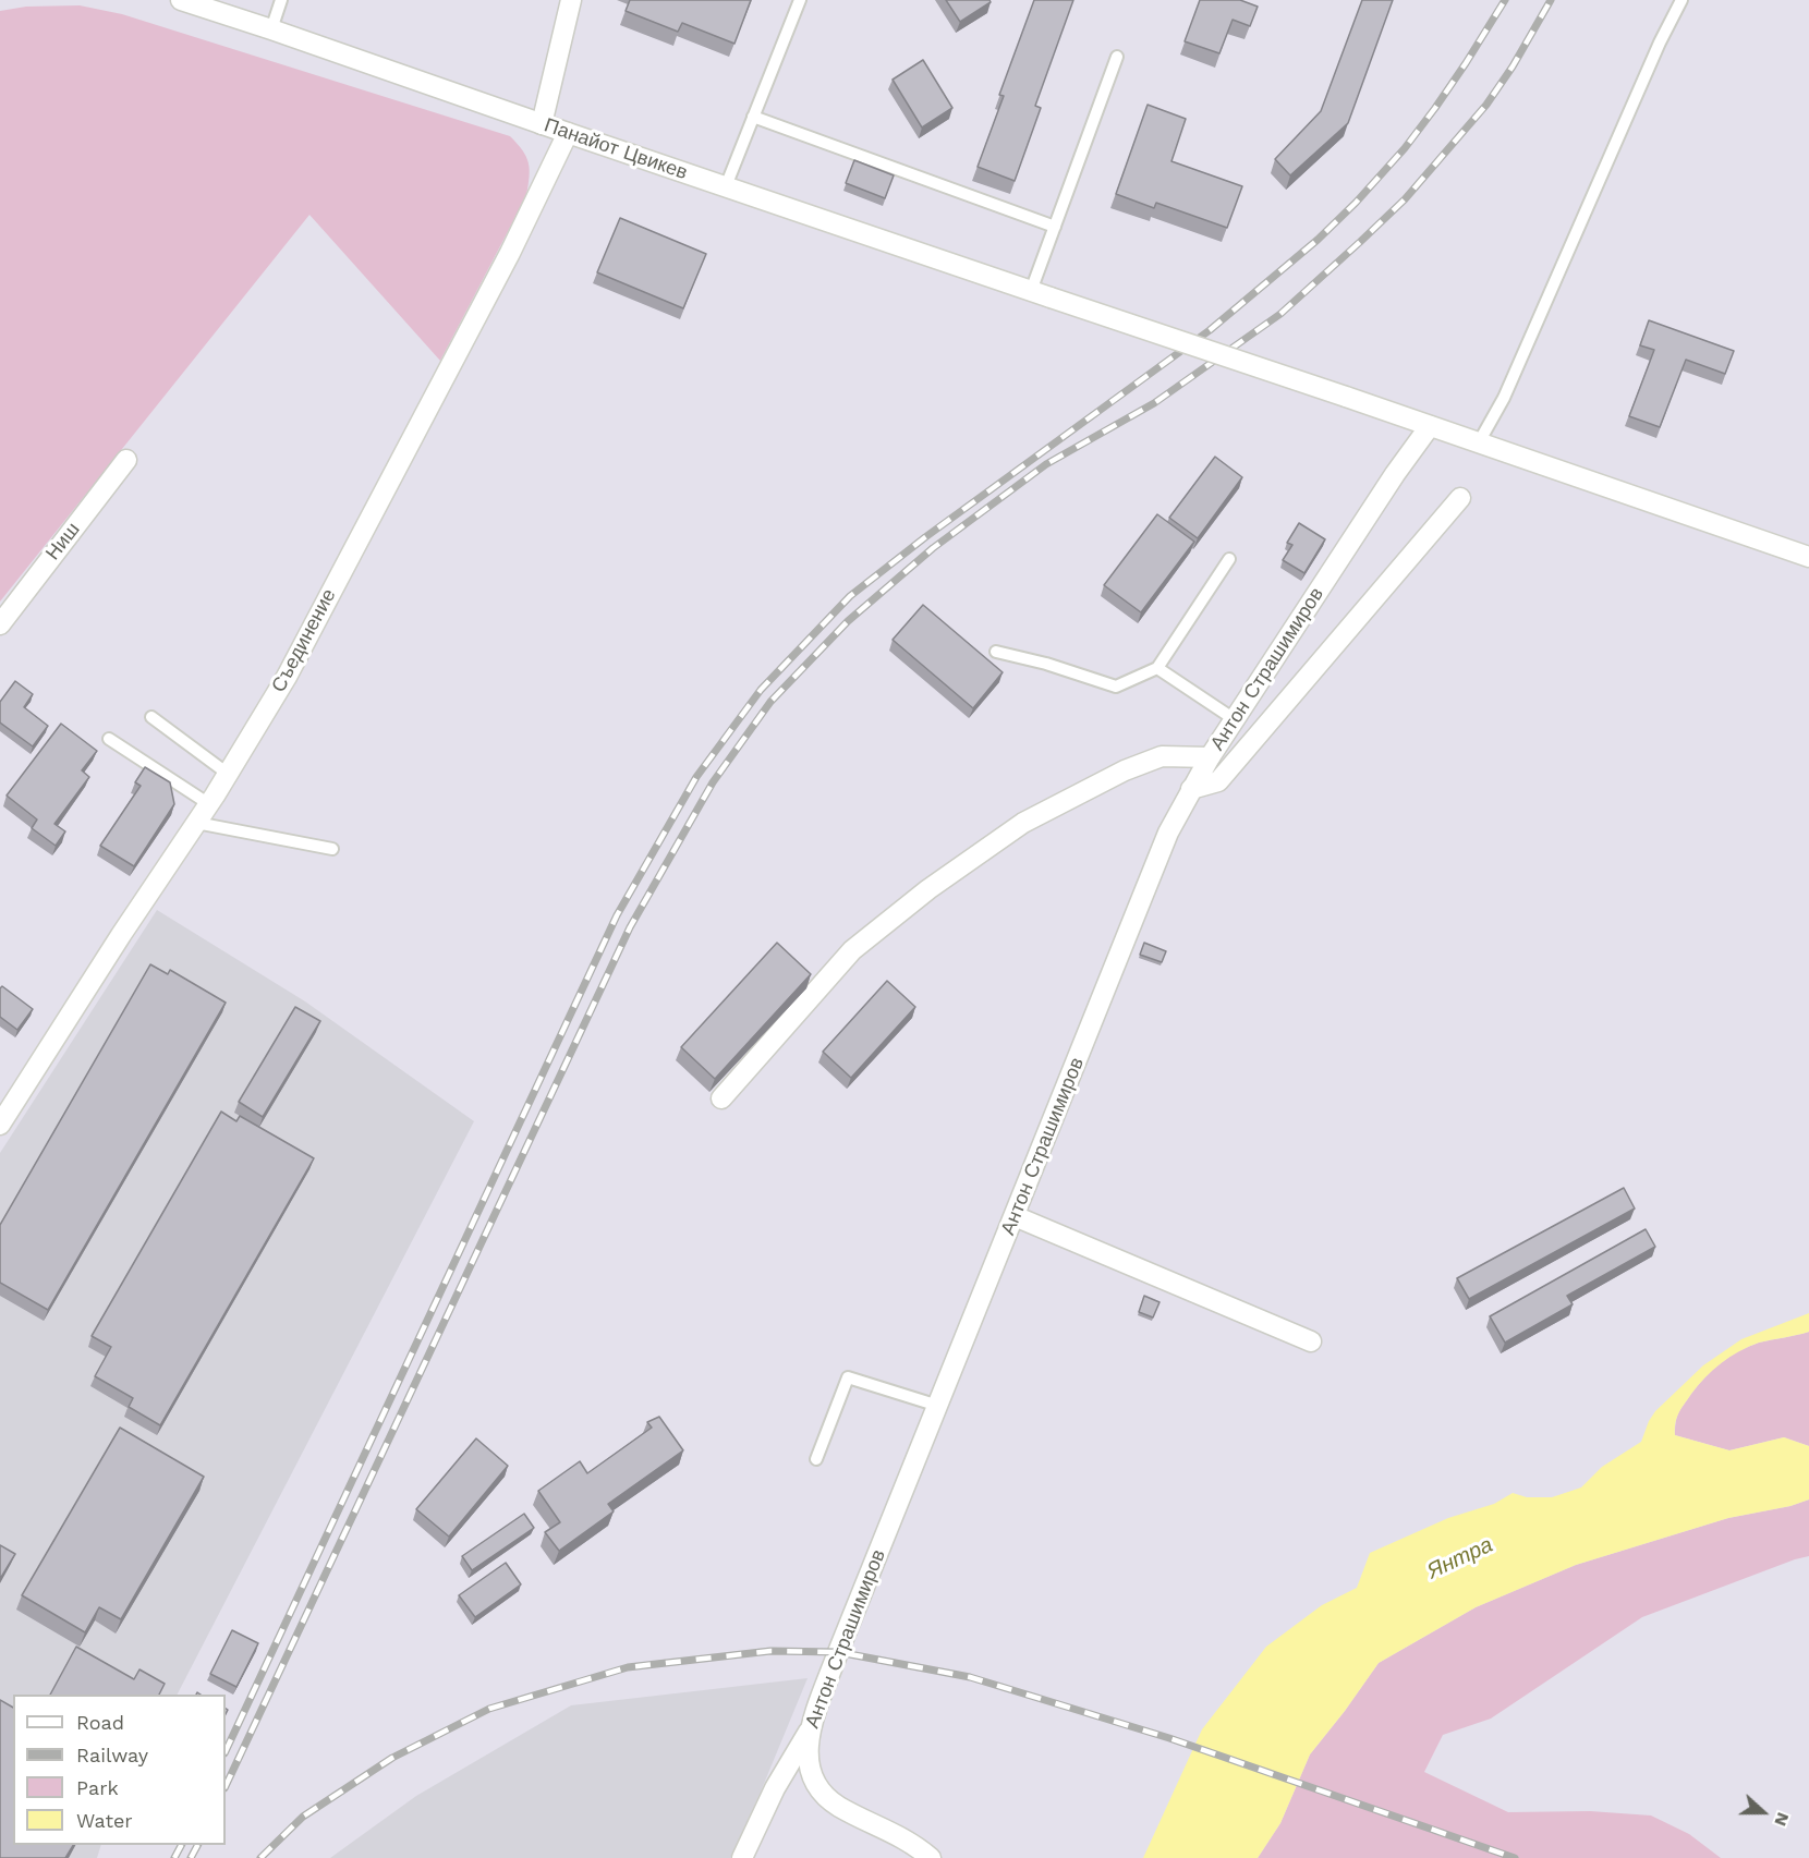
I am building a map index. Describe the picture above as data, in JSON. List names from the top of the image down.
{
  "streets": {
    "street": [
      "Панайот Цвикев",
      "Ниш",
      "Съединение",
      "Антон Страшимиров"
    ]
  },
  "crossings": [
    ["Панайот Цвикев", "Съединение"],
    ["Панайот Цвикев", "Антон Страшимиров"]
  ],
  "water": ["Янтра"],
  "legend": [
    "Road",
    "Railway",
    "Park",
    "Water"
  ],
  "north": "right"
}
